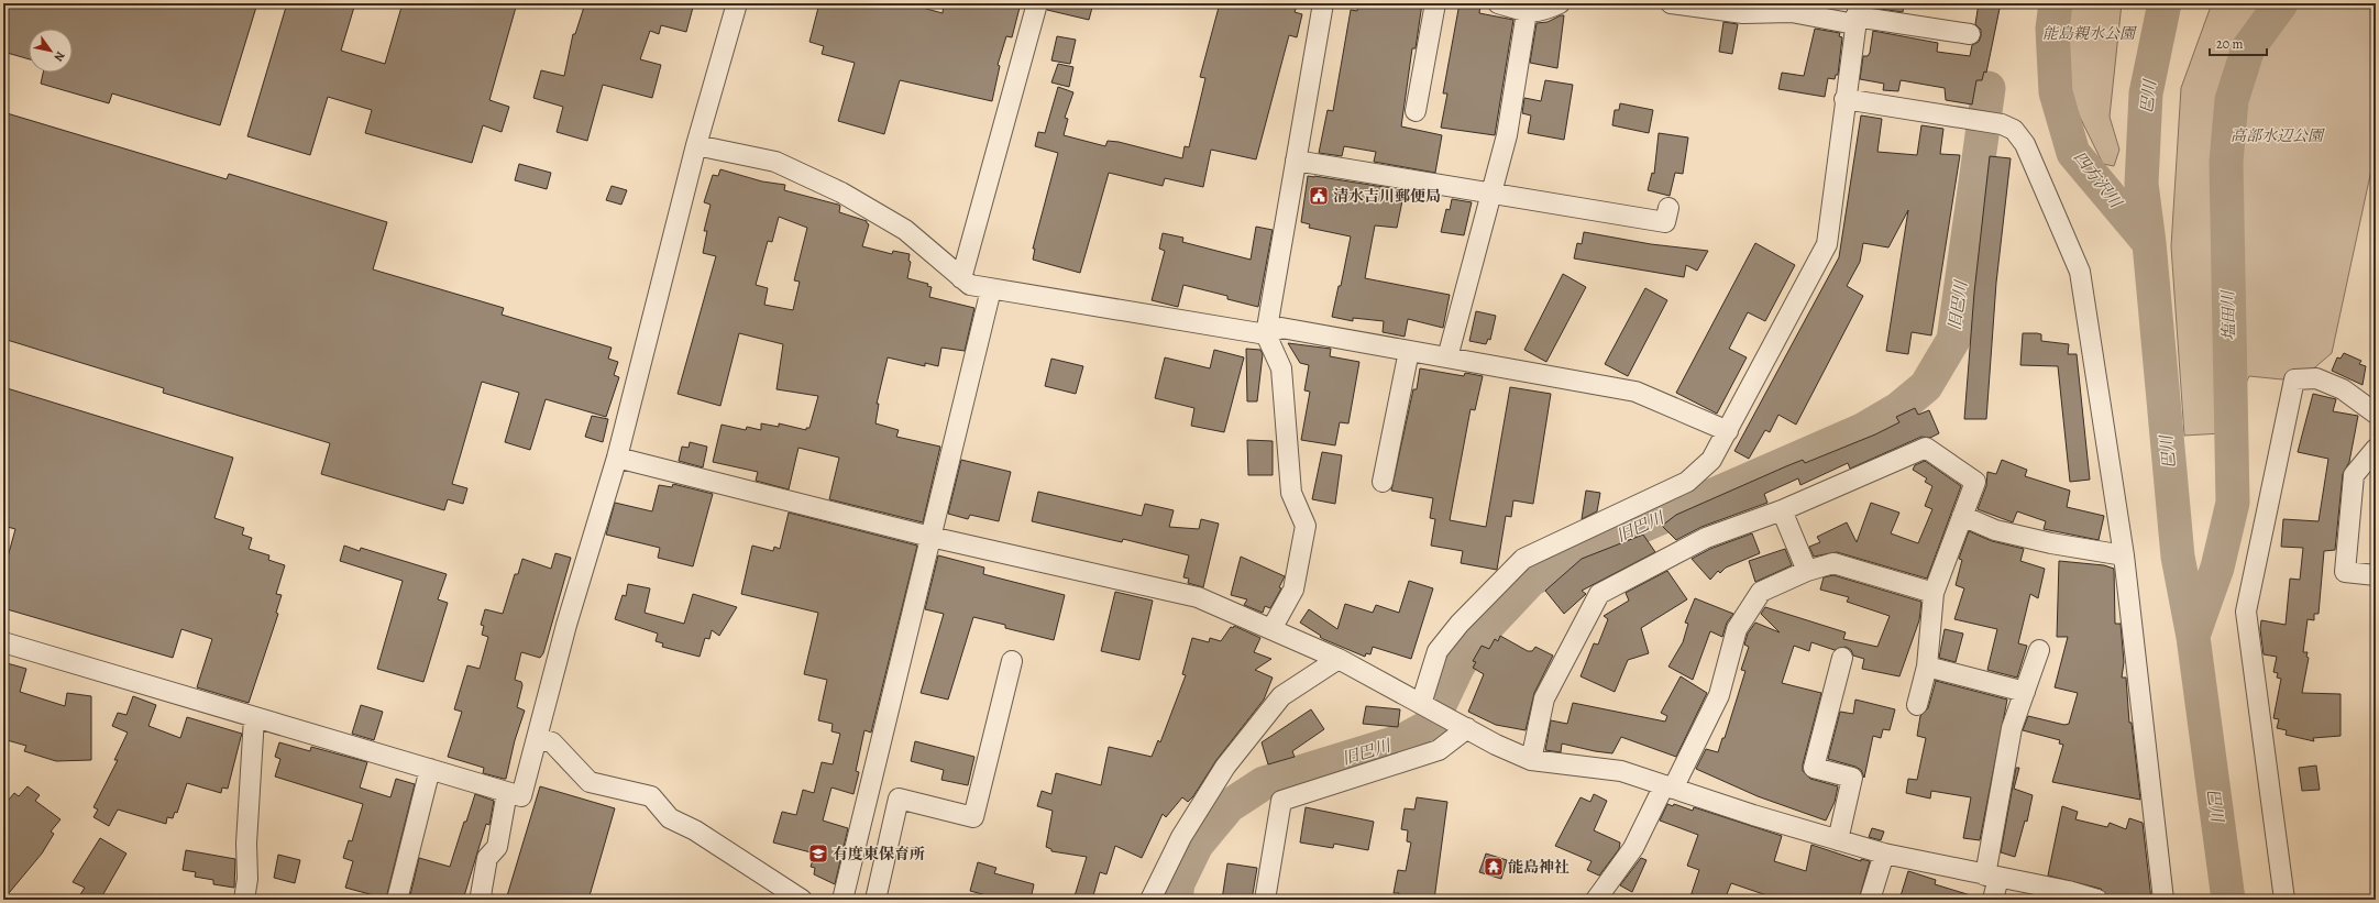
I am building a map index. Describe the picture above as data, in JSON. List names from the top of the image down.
{
  "water": [
    "巴川",
    "四方沢川",
    "旧巴川",
    "塩田川"
  ],
  "parks": ["能島親水公園", "高部水辺公園"],
  "places": {
    "public building": ["清水吉川郵便局"],
    "school or university": ["有度東保育所"],
    "temple": ["能島神社"]
  },
  "scale_bar": "20 m",
  "north": "bottom right"
}
